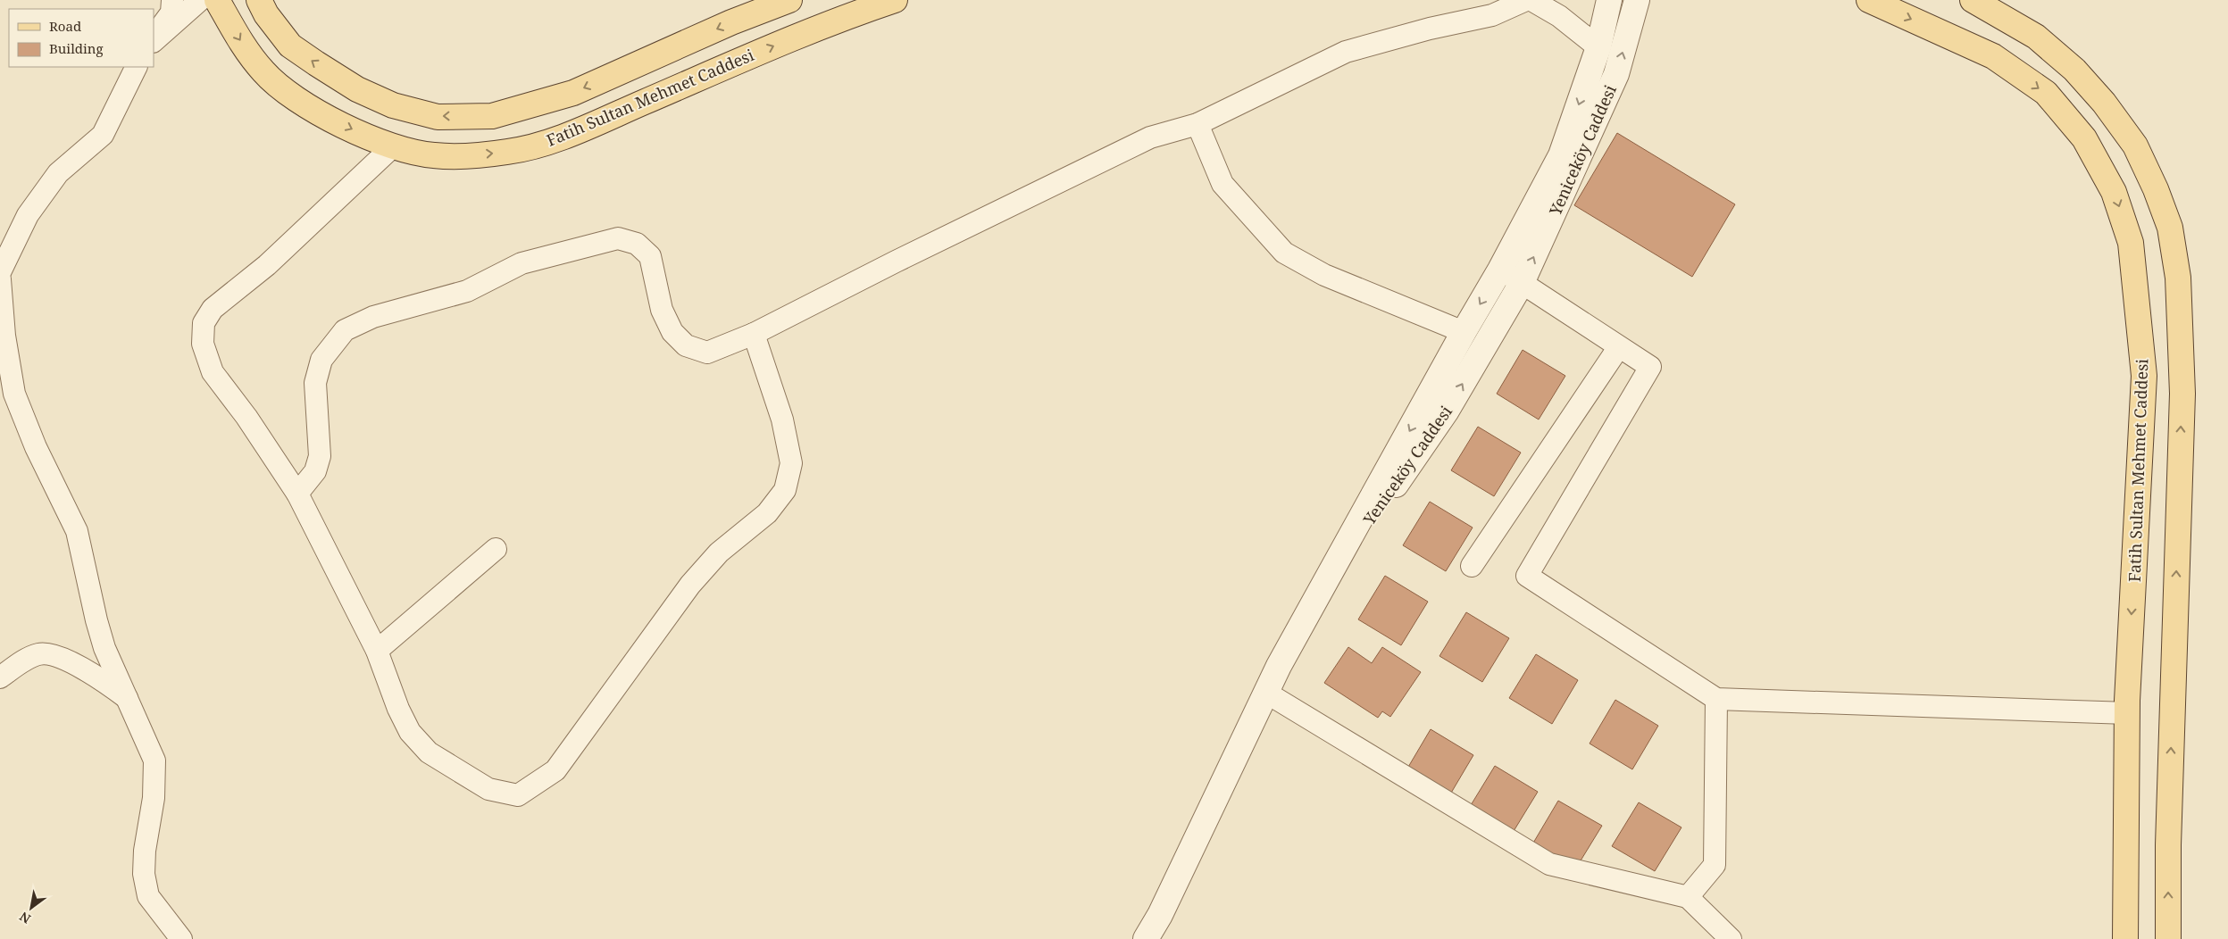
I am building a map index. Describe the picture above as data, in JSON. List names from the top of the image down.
{
  "streets": {
    "main road": ["Fatih Sultan Mehmet Caddesi"],
    "street": ["Yeniceköy Caddesi"]
  },
  "legend": ["Road", "Building"],
  "north": "bottom left"
}
